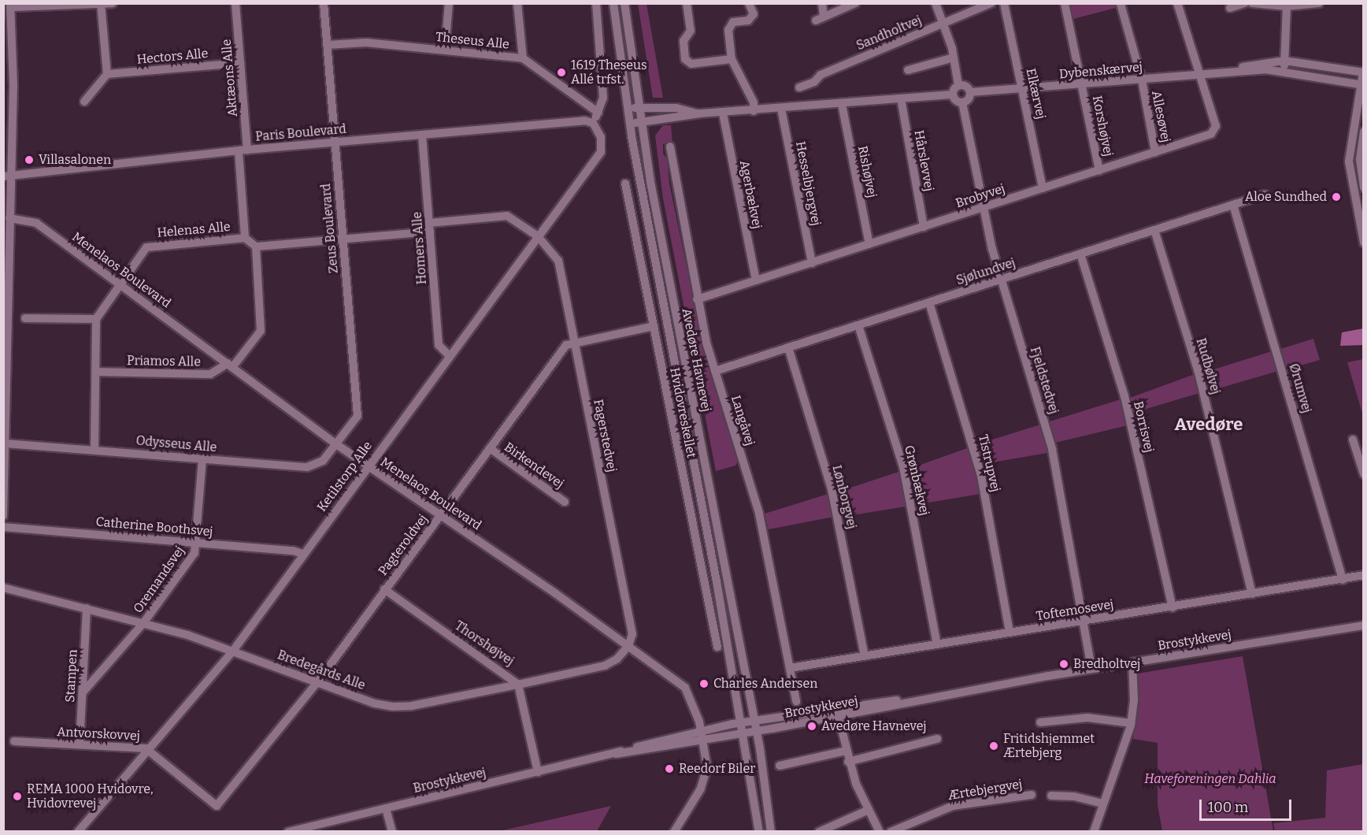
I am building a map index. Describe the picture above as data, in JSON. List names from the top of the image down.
{
  "streets": {
    "street": [
      "Sandholtvej",
      "Theseus Alle",
      "Hectors Alle",
      "Dybenskærvej",
      "Aktæons Alle",
      "Elkærvej",
      "Allesøvej",
      "Korshøjvej",
      "Paris Boulevard",
      "Hårslevvej",
      "Rishøjvej",
      "Hesselbjergvej",
      "Agerbækvej",
      "Brobyvej",
      "Zeus Boulevard",
      "Helenas Alle",
      "Homers Alle",
      "Menelaos Boulevard",
      "Sjølundvej",
      "Avedøre Havnevej",
      "Priamos Alle",
      "Rudbølvej",
      "Fjeldstedvej",
      "Ørumvej",
      "Hvidovreskellet",
      "Langåvej",
      "Borrisvej",
      "Fagerstedvej",
      "Odysseus Alle",
      "Tistrupvej",
      "Birkendevej",
      "Ketilstorp Alle",
      "Grønbækvej",
      "Lønborgvej",
      "Catherine Boothsvej",
      "Pagteroldvej",
      "Oremandsvej",
      "Toftemosevej",
      "Brostykkevej",
      "Thorshøjvej",
      "Bredegårds Alle",
      "Stampen",
      "Antvorskovvej",
      "Ærtebjergvej"
    ]
  },
  "crossings": [
    ["Theseus Alle", "Zeus Boulevard"],
    ["Hectors Alle", "Aktæons Alle"],
    ["Dybenskærvej", "Elkærvej"],
    ["Dybenskærvej", "Allesøvej"],
    ["Dybenskærvej", "Korshøjvej"],
    ["Dybenskærvej", "Brobyvej"],
    ["Dybenskærvej", "Fjeldstedvej"],
    ["Aktæons Alle", "Paris Boulevard"],
    ["Aktæons Alle", "Helenas Alle"],
    ["Elkærvej", "Brobyvej"],
    ["Allesøvej", "Brobyvej"],
    ["Korshøjvej", "Brobyvej"],
    ["Paris Boulevard", "Zeus Boulevard"],
    ["Paris Boulevard", "Homers Alle"],
    ["Paris Boulevard", "Ketilstorp Alle"],
    ["Hårslevvej", "Brobyvej"],
    ["Rishøjvej", "Brobyvej"],
    ["Hesselbjergvej", "Brobyvej"],
    ["Agerbækvej", "Brobyvej"],
    ["Brobyvej", "Fjeldstedvej"],
    ["Brobyvej", "Langåvej"],
    ["Zeus Boulevard", "Menelaos Boulevard"],
    ["Zeus Boulevard", "Odysseus Alle"],
    ["Helenas Alle", "Menelaos Boulevard"],
    ["Homers Alle", "Ketilstorp Alle"],
    ["Menelaos Boulevard", "Priamos Alle"],
    ["Menelaos Boulevard", "Fagerstedvej"],
    ["Menelaos Boulevard", "Odysseus Alle"],
    ["Menelaos Boulevard", "Ketilstorp Alle"],
    ["Menelaos Boulevard", "Pagteroldvej"],
    ["Menelaos Boulevard", "Brostykkevej"],
    ["Menelaos Boulevard", "Bredegårds Alle"],
    ["Sjølundvej", "Rudbølvej"],
    ["Sjølundvej", "Fjeldstedvej"],
    ["Sjølundvej", "Ørumvej"],
    ["Sjølundvej", "Langåvej"],
    ["Sjølundvej", "Borrisvej"],
    ["Sjølundvej", "Tistrupvej"],
    ["Sjølundvej", "Grønbækvej"],
    ["Sjølundvej", "Lønborgvej"],
    ["Avedøre Havnevej", "Brostykkevej"],
    ["Rudbølvej", "Toftemosevej"],
    ["Fjeldstedvej", "Toftemosevej"],
    ["Fjeldstedvej", "Brostykkevej"],
    ["Ørumvej", "Toftemosevej"],
    ["Langåvej", "Toftemosevej"],
    ["Borrisvej", "Toftemosevej"],
    ["Fagerstedvej", "Ketilstorp Alle"],
    ["Fagerstedvej", "Pagteroldvej"],
    ["Fagerstedvej", "Bredegårds Alle"],
    ["Odysseus Alle", "Oremandsvej"],
    ["Tistrupvej", "Toftemosevej"],
    ["Birkendevej", "Pagteroldvej"],
    ["Ketilstorp Alle", "Catherine Boothsvej"],
    ["Ketilstorp Alle", "Bredegårds Alle"],
    ["Ketilstorp Alle", "Antvorskovvej"],
    ["Grønbækvej", "Toftemosevej"],
    ["Lønborgvej", "Toftemosevej"],
    ["Catherine Boothsvej", "Oremandsvej"],
    ["Pagteroldvej", "Thorshøjvej"],
    ["Pagteroldvej", "Bredegårds Alle"],
    ["Pagteroldvej", "Antvorskovvej"],
    ["Oremandsvej", "Bredegårds Alle"],
    ["Oremandsvej", "Stampen"],
    ["Brostykkevej", "Thorshøjvej"],
    ["Thorshøjvej", "Bredegårds Alle"],
    ["Bredegårds Alle", "Stampen"],
    ["Stampen", "Antvorskovvej"]
  ],
  "districts": ["Avedøre"],
  "parks": ["Haveforeningen Dahlia"],
  "places": [
    "1619 Theseus Allé trfst.",
    "Villasalonen",
    "Aloe Sundhed",
    "Bredholtvej",
    "Charles Andersen",
    "Avedøre Havnevej",
    "Fritidshjemmet Ærtebjerg",
    "Reedorf Biler",
    "REMA 1000 Hvidovre, Hvidovrevej"
  ],
  "scale_bar": "100 m"
}
